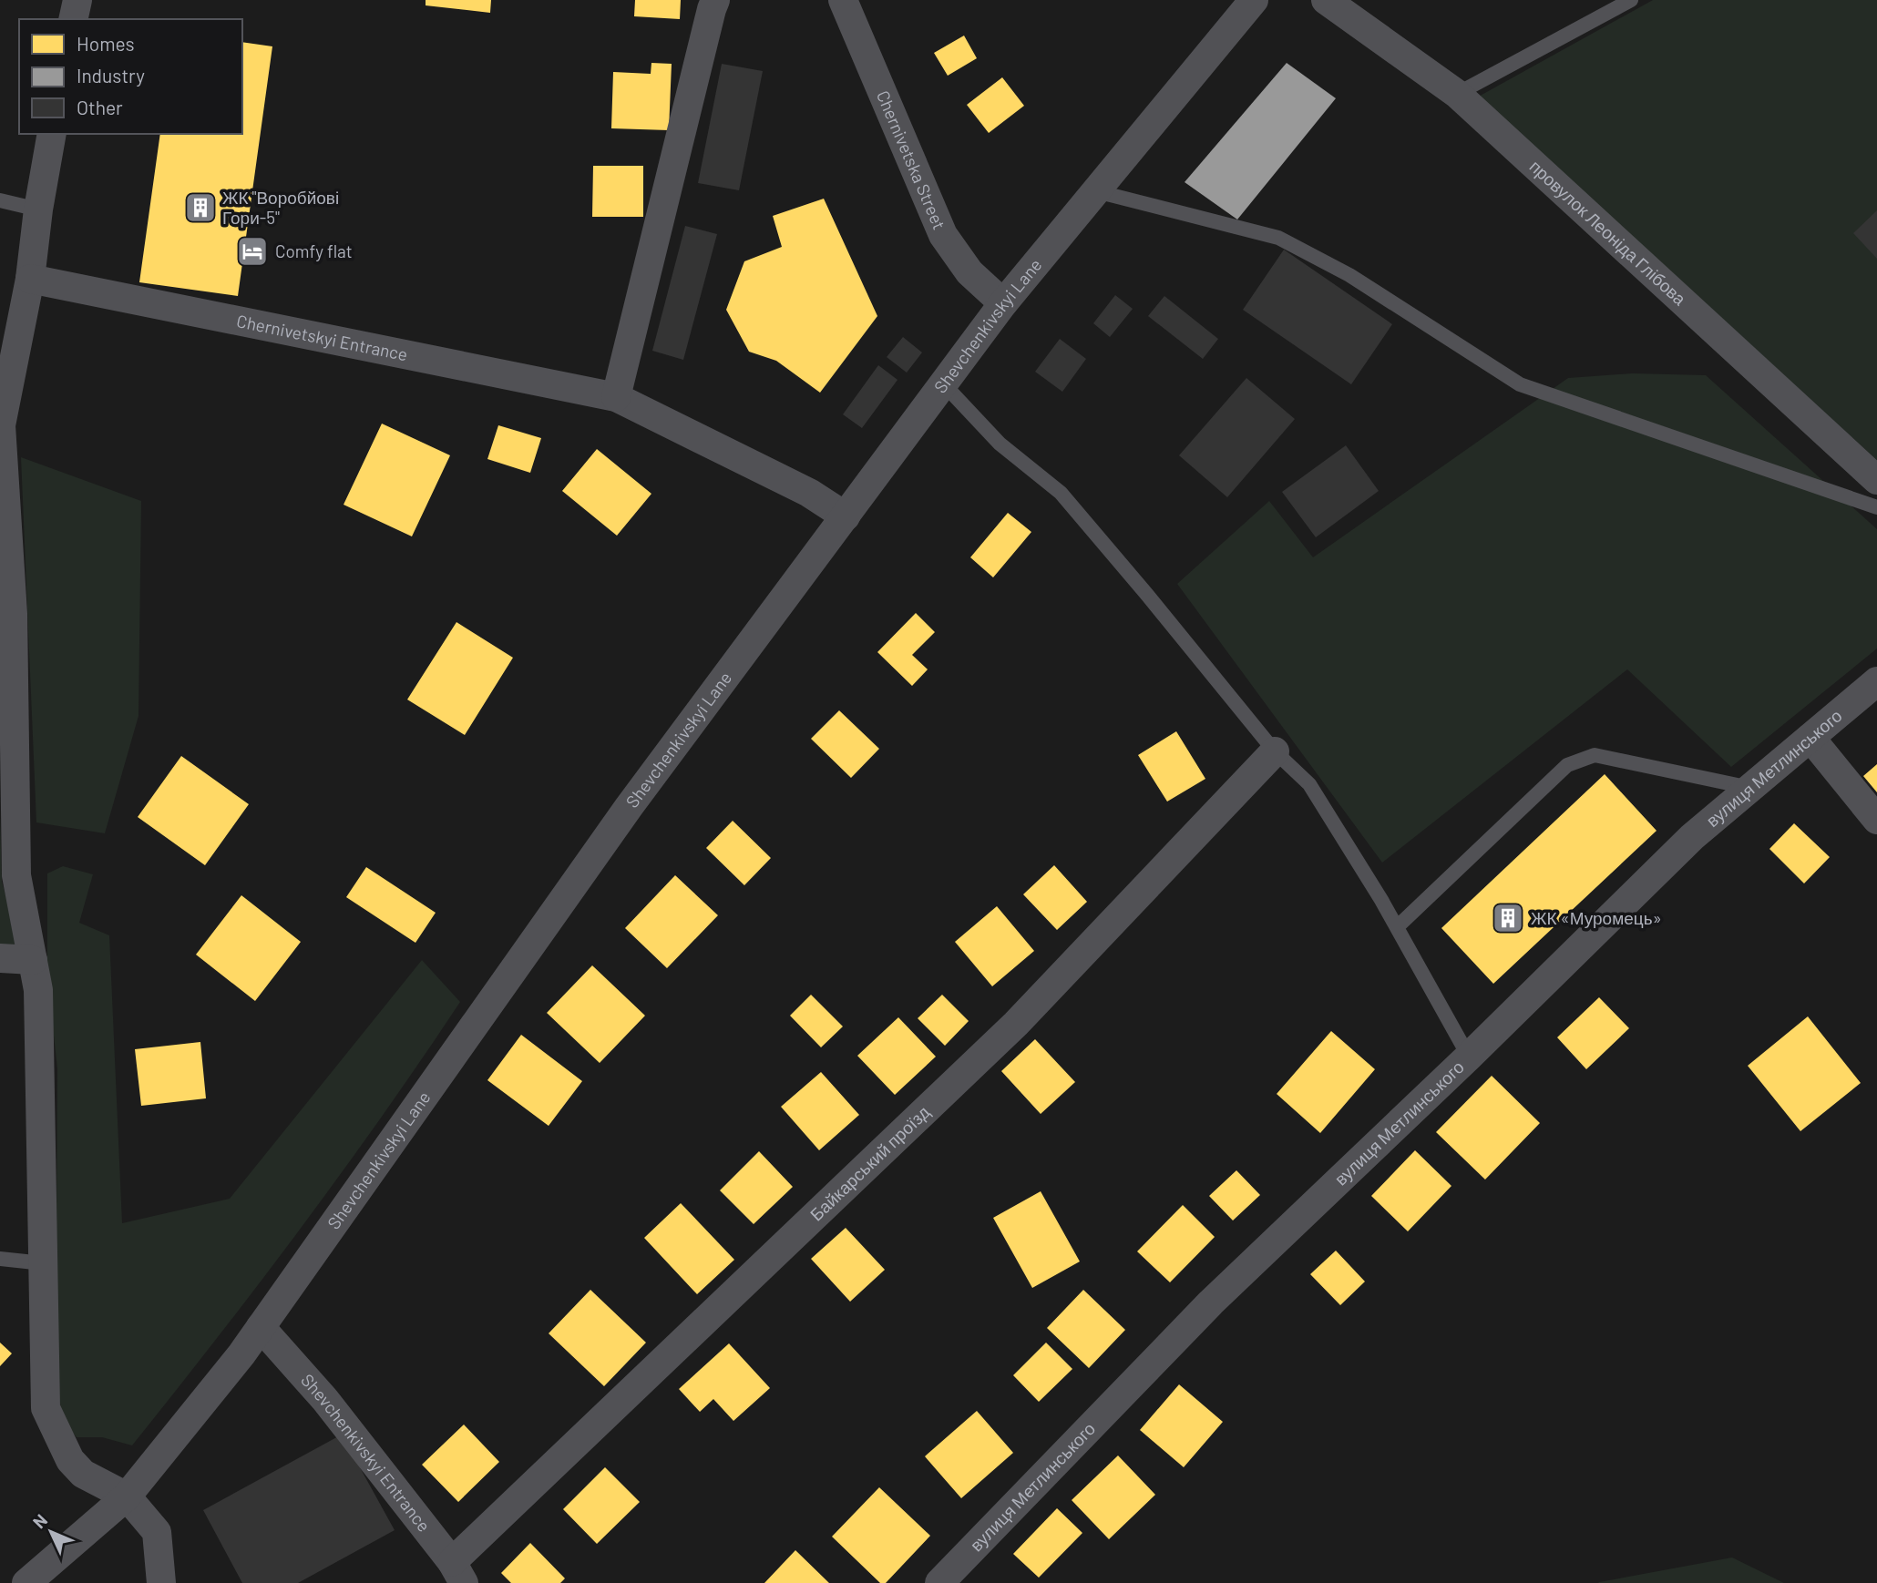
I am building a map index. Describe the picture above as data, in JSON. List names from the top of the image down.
{
  "streets": {
    "street": [
      "Chernivetska Street",
      "провулок Леоніда Глібова",
      "Shevchenkivskyi Lane",
      "Chernivetskyi Entrance",
      "вулиця Метлинського",
      "Байкарський проїзд",
      "Shevchenkivskyi Entrance"
    ]
  },
  "crossings": [
    ["Chernivetska Street", "Shevchenkivskyi Lane"],
    ["Shevchenkivskyi Lane", "Chernivetskyi Entrance"],
    ["Shevchenkivskyi Lane", "Shevchenkivskyi Entrance"],
    ["Байкарський проїзд", "Shevchenkivskyi Entrance"]
  ],
  "places": {
    "building": ["ЖК \"Воробйові Гори-5\"", "ЖК «Муромець»"],
    "hotel": ["Comfy flat"]
  },
  "legend": ["Homes", "Industry", "Other"],
  "north": "top left"
}
